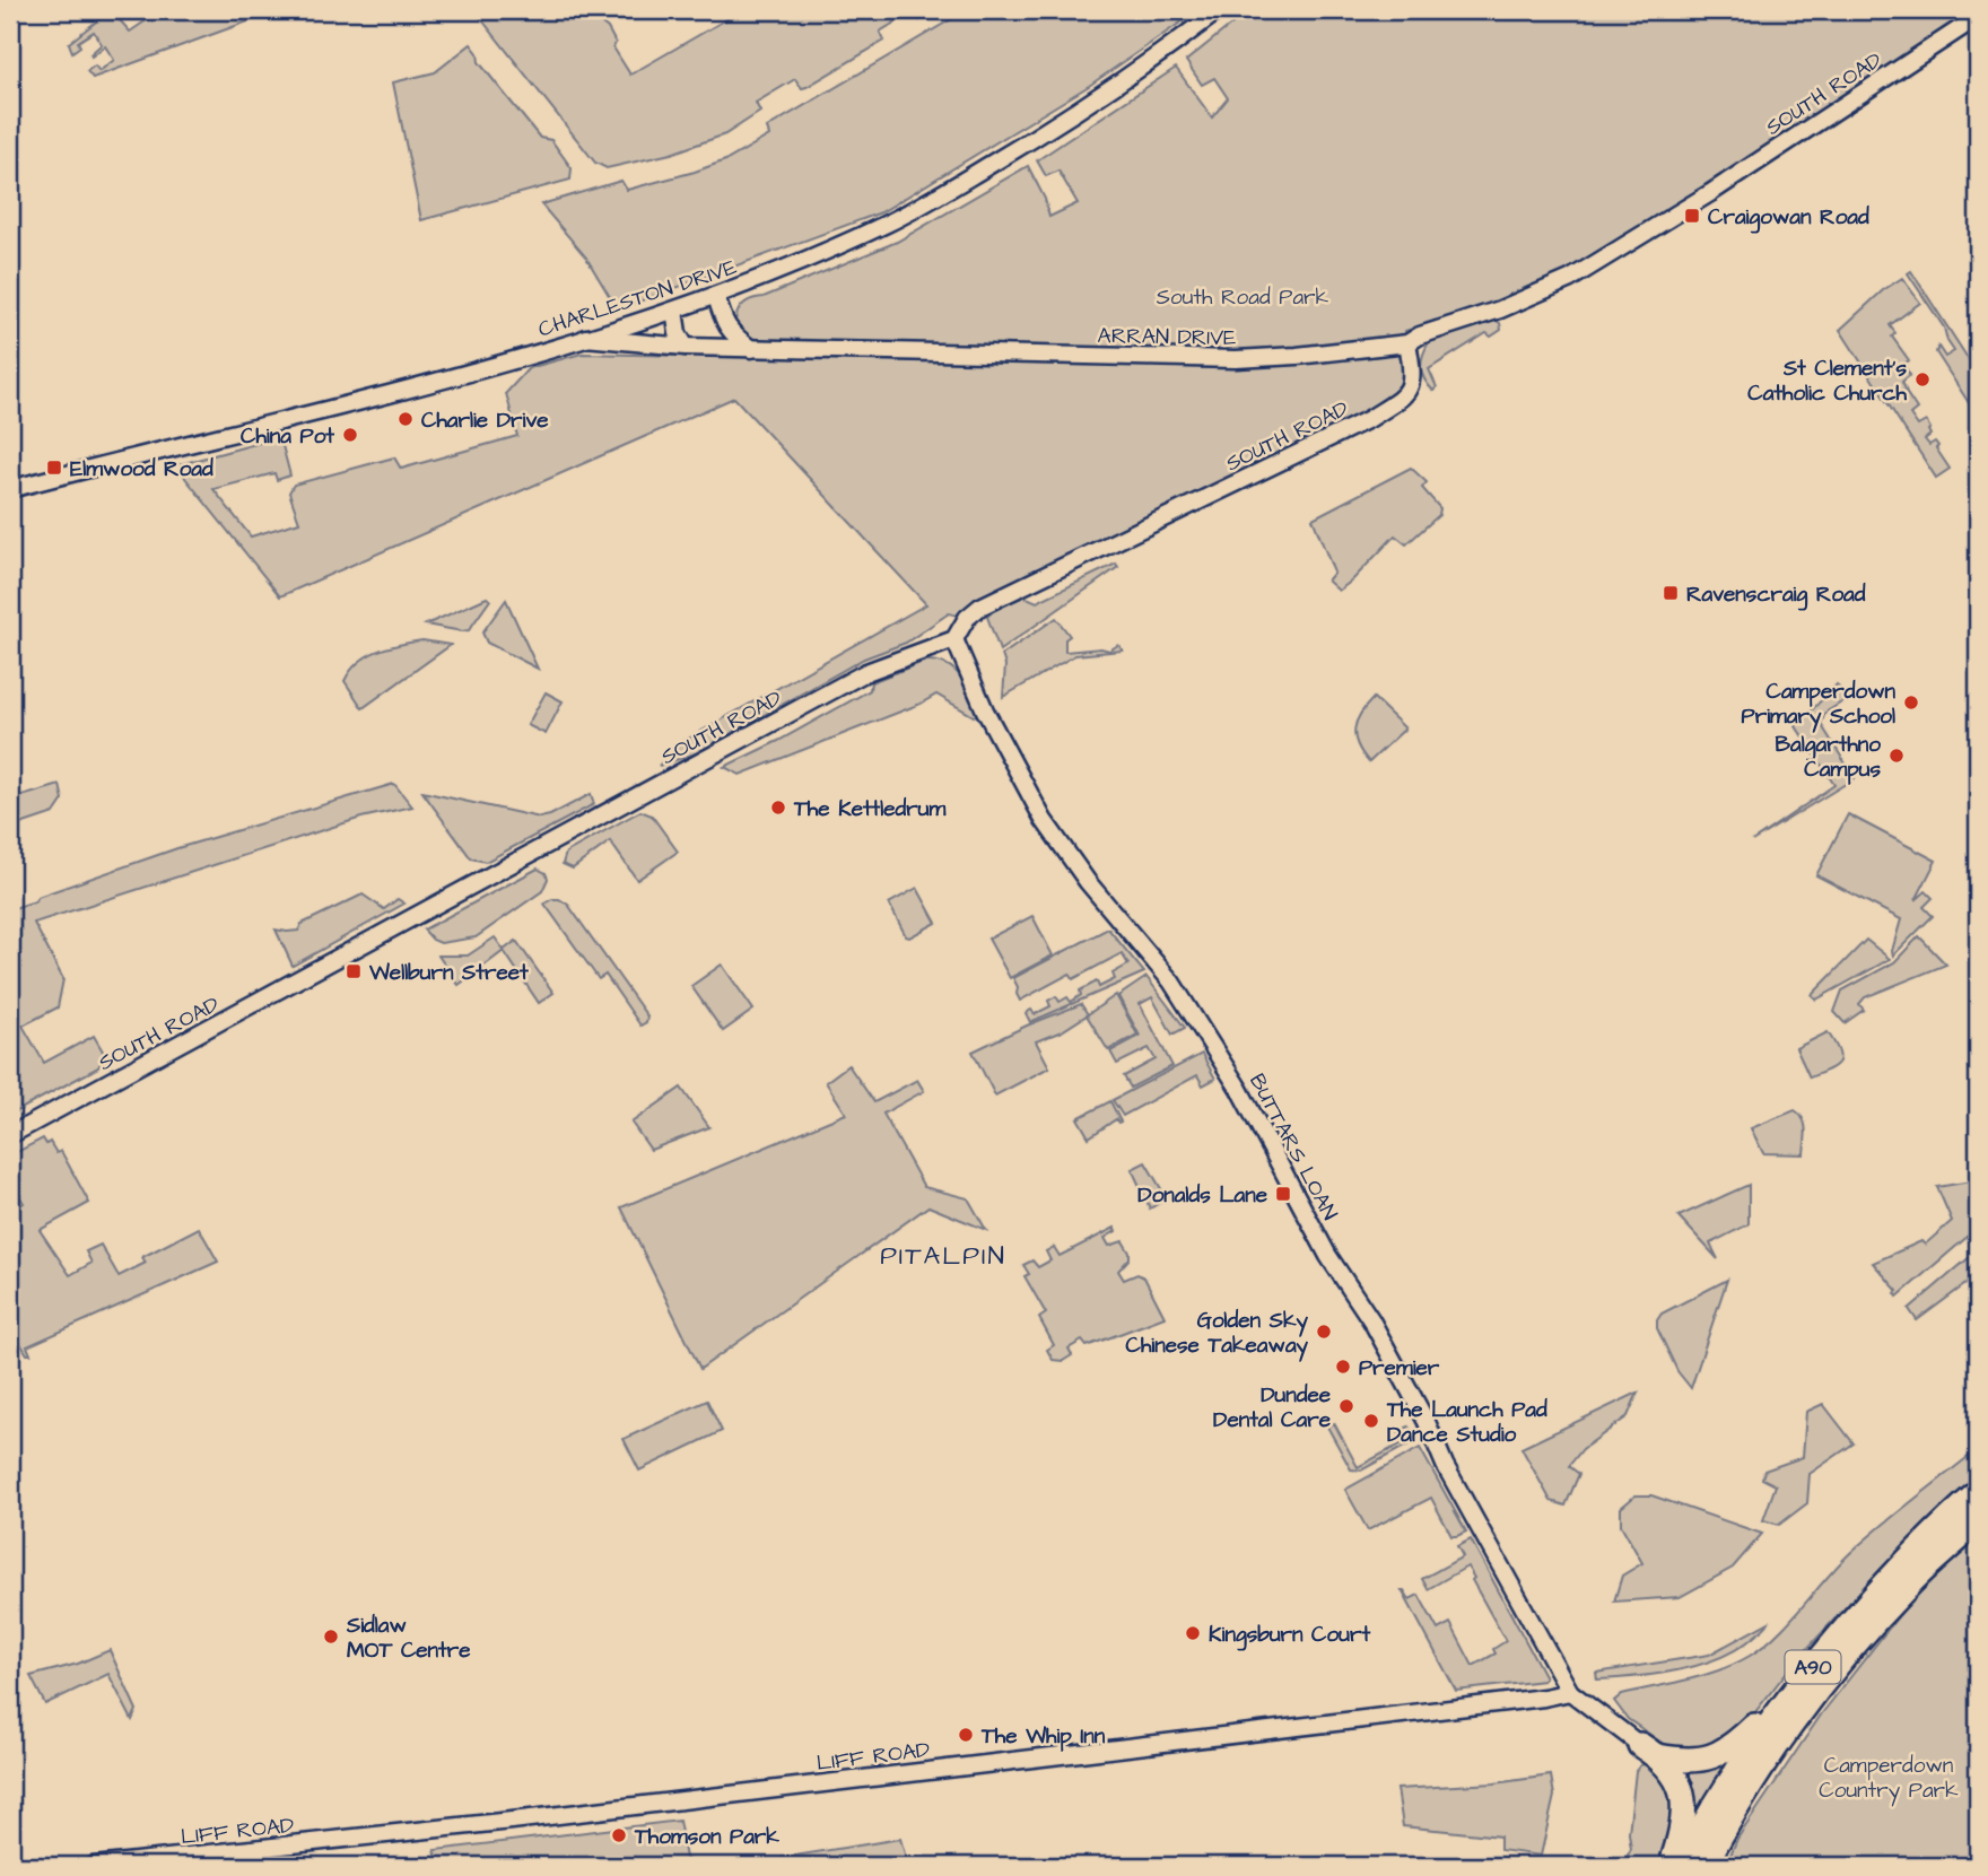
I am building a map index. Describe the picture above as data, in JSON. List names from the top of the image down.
{
  "streets": {
    "highway": ["A90"],
    "street": [
      "SOUTH ROAD",
      "CHARLESTON DRIVE",
      "ARRAN DRIVE",
      "BUTTARS LOAN",
      "LIFF ROAD"
    ]
  },
  "crossings": [
    ["SOUTH ROAD", "ARRAN DRIVE"],
    ["SOUTH ROAD", "BUTTARS LOAN"],
    ["CHARLESTON DRIVE", "ARRAN DRIVE"],
    ["BUTTARS LOAN", "LIFF ROAD"]
  ],
  "districts": ["PITALPIN"],
  "parks": ["South Road Park", "Camperdown Country Park"],
  "places": {
    "transit": [
      "Craigowan Road",
      "Elmwood Road",
      "Ravenscraig Road",
      "Wellburn Street",
      "Donalds Lane"
    ],
    "other": [
      "St Clement’s Catholic Church",
      "Charlie Drive",
      "China Pot",
      "Camperdown Primary School",
      "Balgarthno Campus",
      "The Kettledrum",
      "Golden Sky Chinese Takeaway",
      "Premier",
      "Dundee Dental Care",
      "The Launch Pad Dance Studio",
      "Kingsburn Court",
      "Sidlaw MOT Centre",
      "The Whip Inn",
      "Thomson Park"
    ]
  }
}
